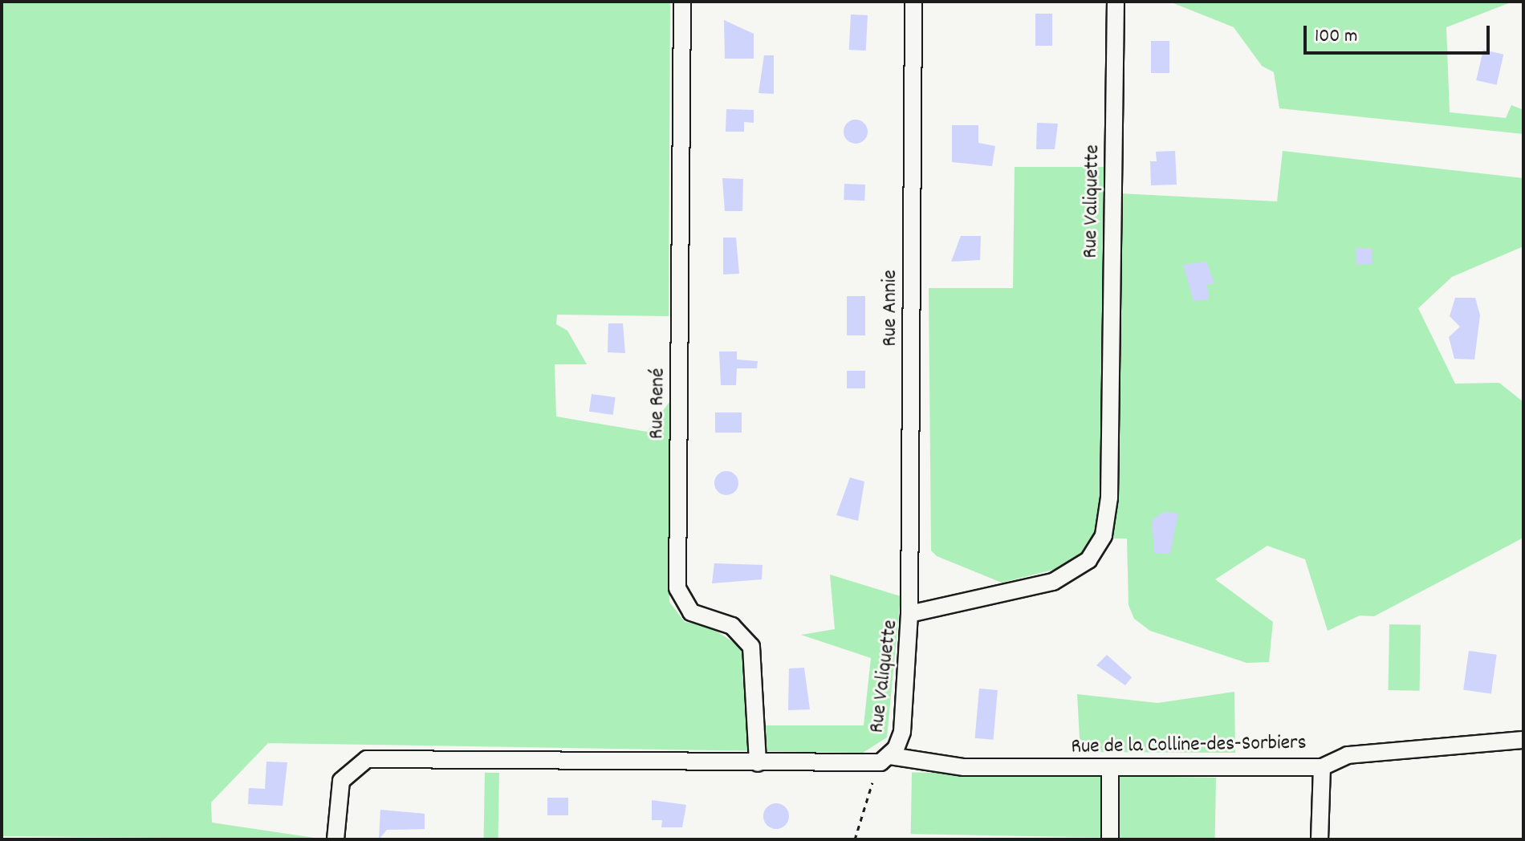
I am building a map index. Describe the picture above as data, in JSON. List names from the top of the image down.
{
  "streets": {
    "street": [
      "Rue Valiquette",
      "Rue Annie",
      "Rue René",
      "Rue de la Colline-des-Sorbiers"
    ]
  },
  "crossings": [
    ["Rue Valiquette", "Rue Annie"],
    ["Rue Valiquette", "Rue René"],
    ["Rue Valiquette", "Rue de la Colline-des-Sorbiers"]
  ],
  "scale_bar": "100 m"
}
